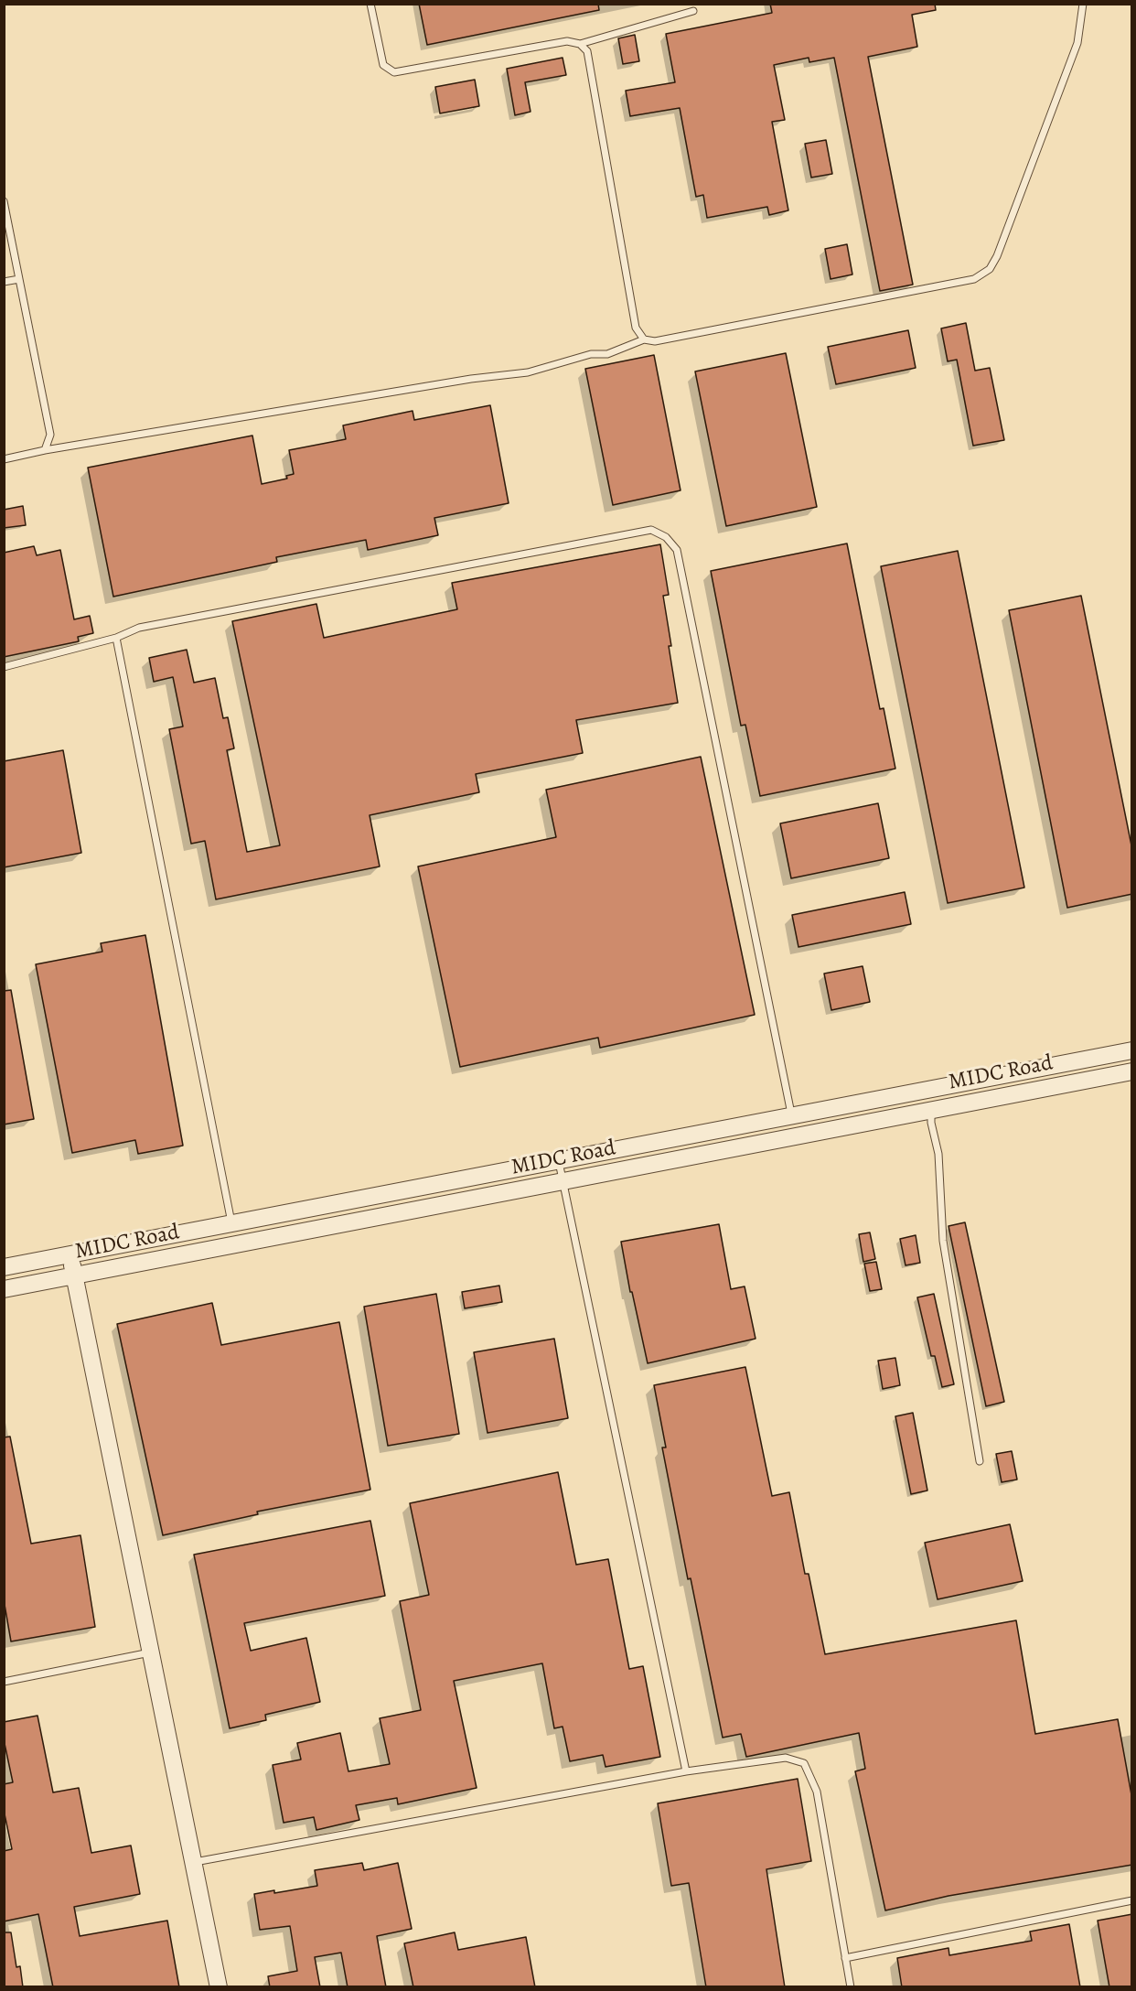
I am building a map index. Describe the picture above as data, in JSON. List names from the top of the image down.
{
  "streets": {
    "street": ["MIDC Road"]
  }
}
